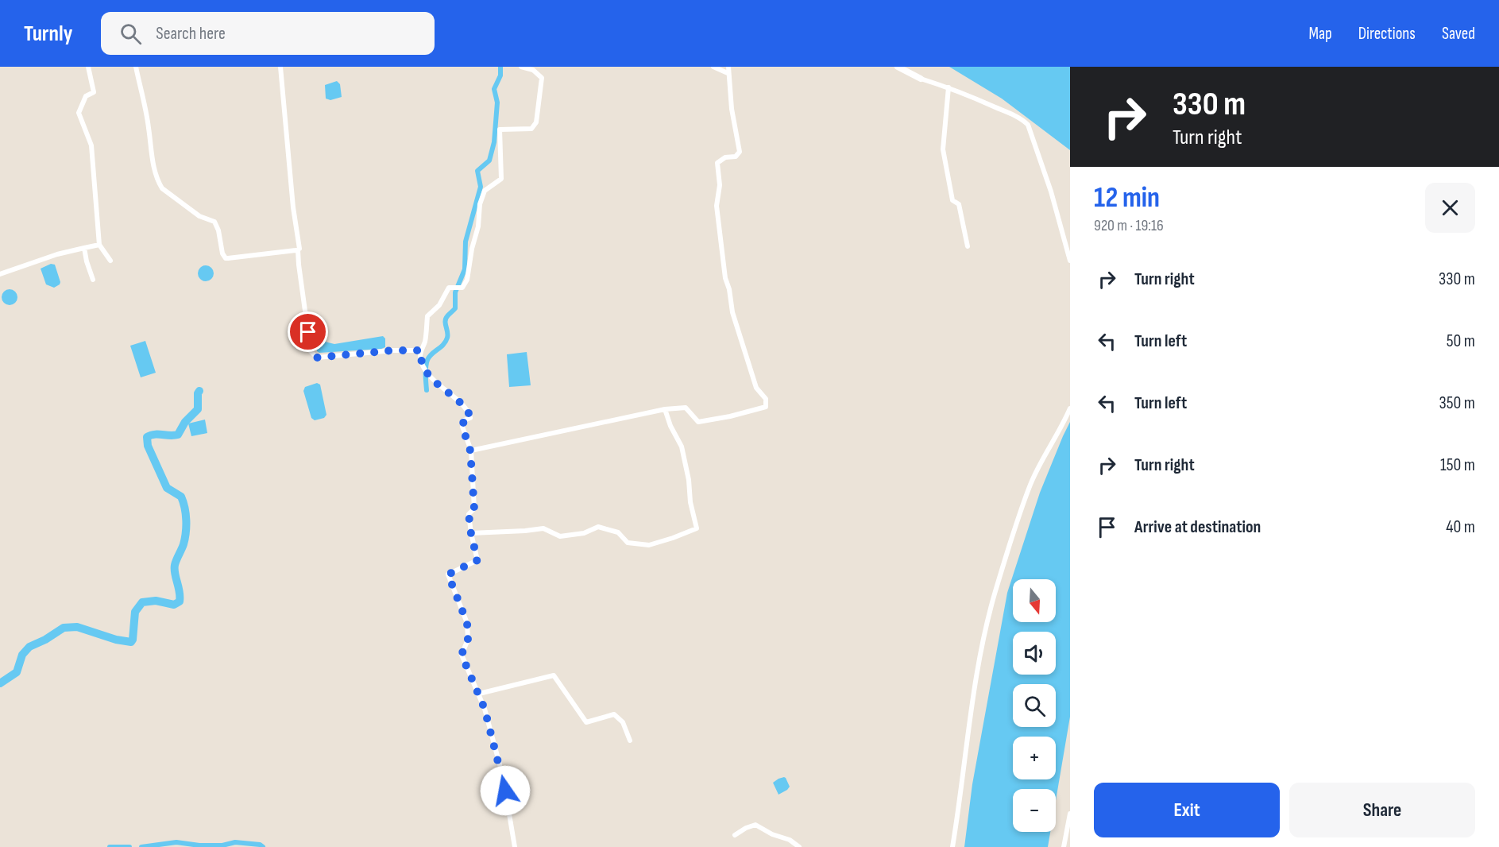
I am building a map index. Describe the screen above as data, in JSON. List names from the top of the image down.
{
  "north": "bottom",
  "page": {
    "header": "Turnly",
    "search": "Search here",
    "nav": ["Map", "Directions", "Saved"],
    "turn": ["330 m", "Turn right"],
    "heading": ["12 min", "920 m · 19:16"],
    "list": [
      {
        "name": "Turn right",
        "value": "330 m"
      },
      {
        "name": "Turn left",
        "value": "50 m"
      },
      {
        "name": "Turn left",
        "value": "350 m"
      },
      {
        "name": "Turn right",
        "value": "150 m"
      },
      {
        "name": "Arrive at destination",
        "value": "40 m"
      }
    ],
    "map_buttons": ["+", "−"],
    "buttons": ["Exit", "Share"]
  }
}
